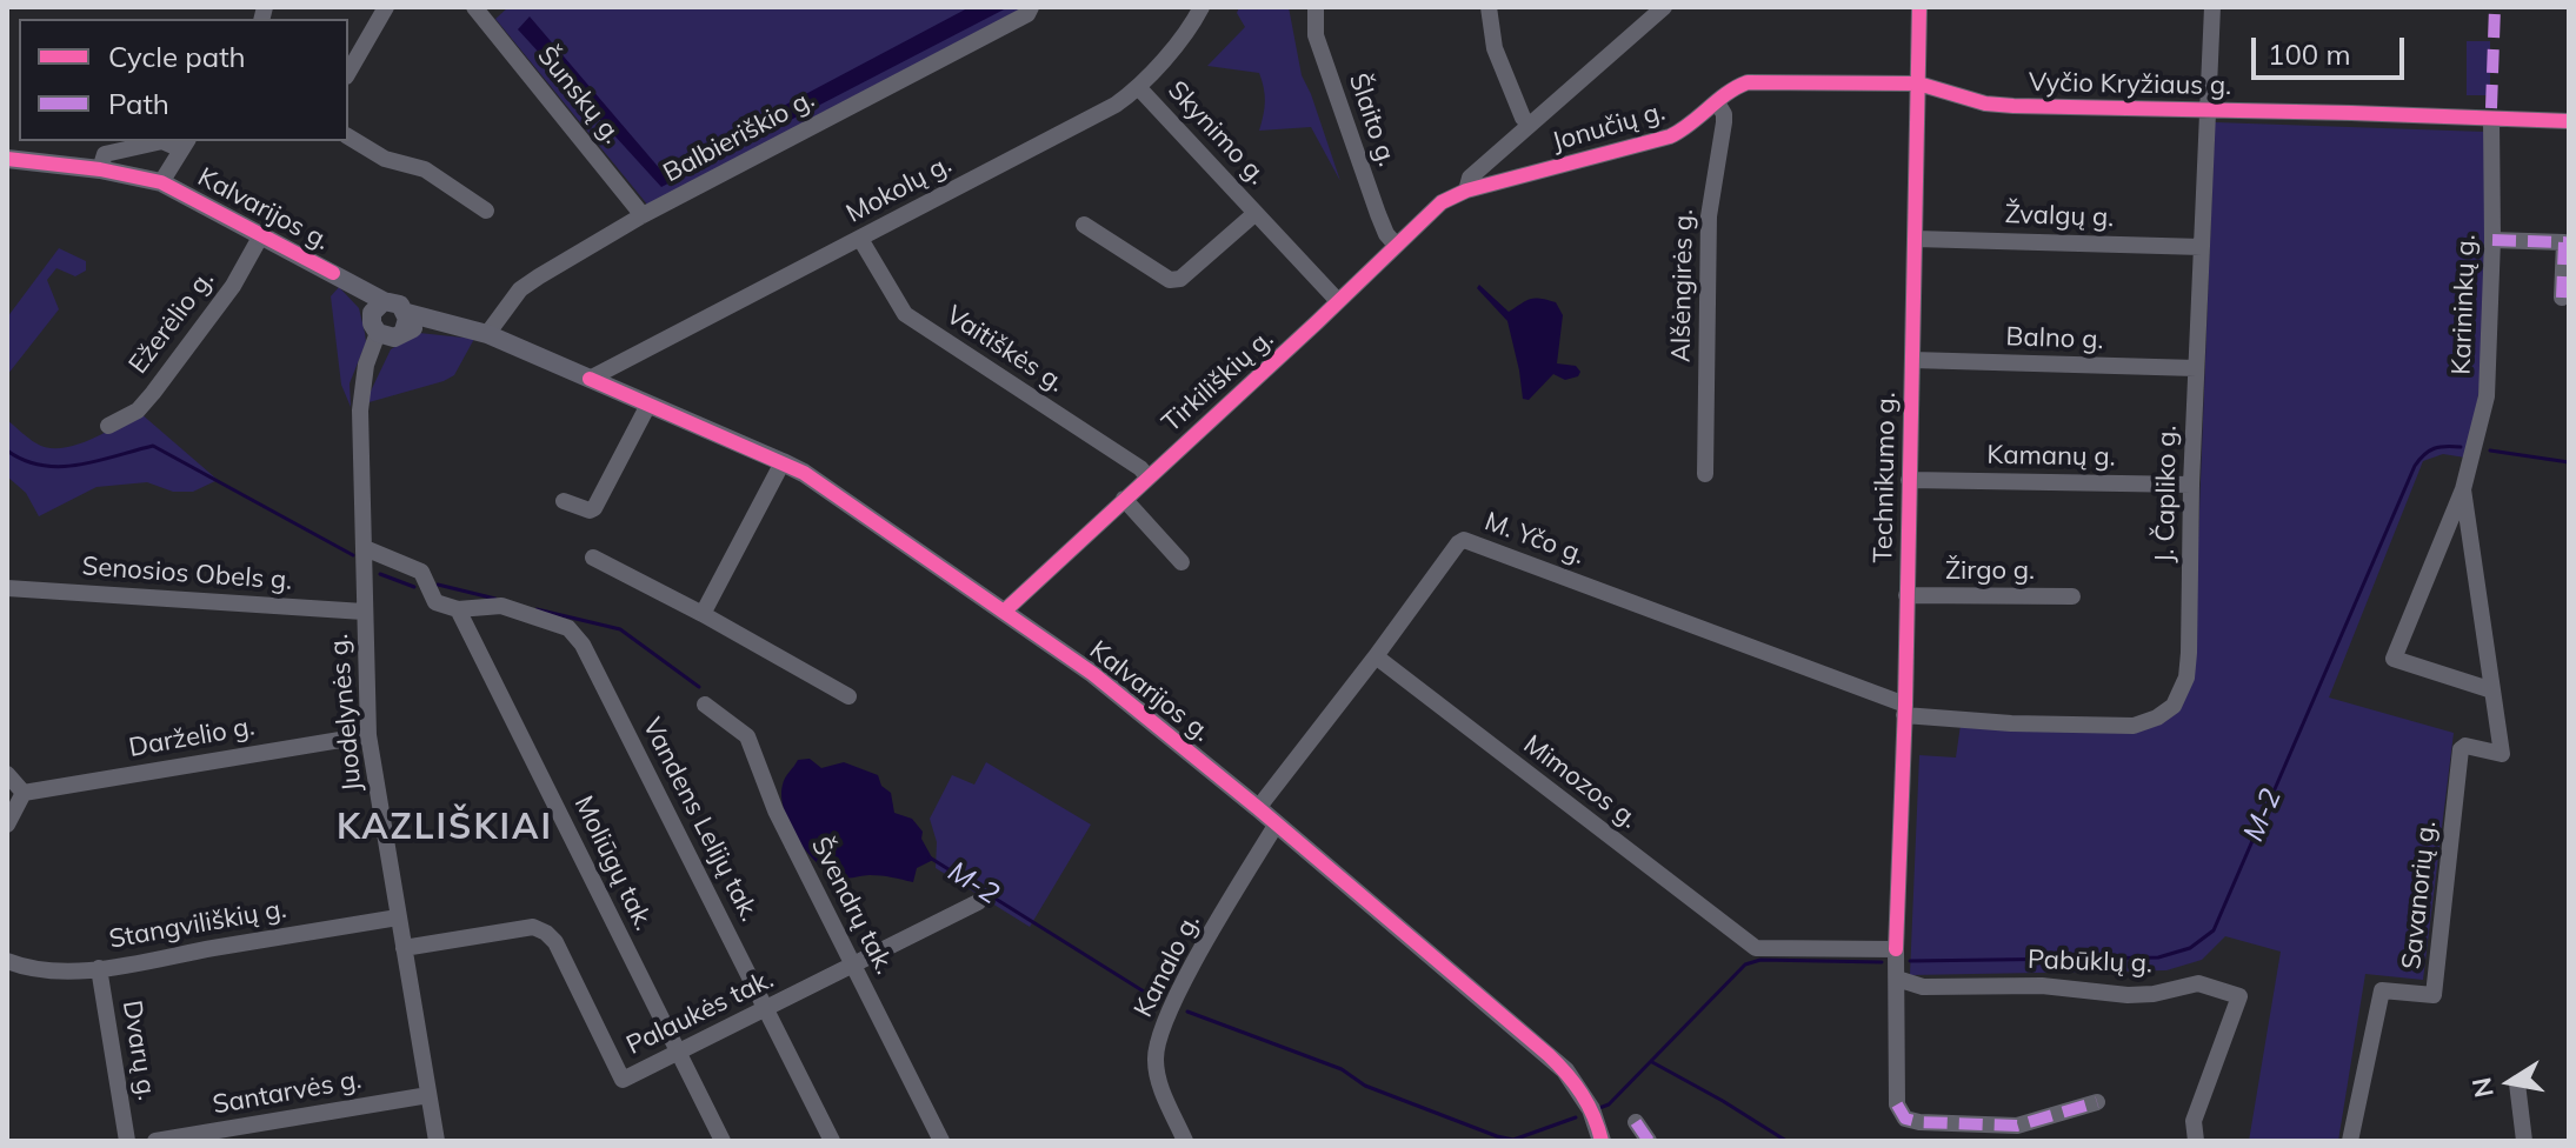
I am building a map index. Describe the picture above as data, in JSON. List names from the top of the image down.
{
  "streets": {
    "main road": ["Kalvarijos g."],
    "street": [
      "Vyčio Kryžiaus g.",
      "Šunskų g.",
      "Šlaito g.",
      "Jonučių g.",
      "Skynimo g.",
      "Balbieriškio g.",
      "Mokolų g.",
      "Žvalgų g.",
      "Alšėngirės g.",
      "Karininkų g.",
      "Ežerėlio g.",
      "Balno g.",
      "Vaitiškės g.",
      "Tirkiliškių g.",
      "Kamanų g.",
      "Technikumo g.",
      "J. Čapliko g.",
      "M. Yčo g.",
      "Žirgo g.",
      "Senosios Obels g.",
      "Juodelynės g.",
      "Darželio g.",
      "Mimozos g.",
      "Vandens Lelijų tak.",
      "Moliūgų tak.",
      "Savanorių g.",
      "Švendrų tak.",
      "Stangviliškių g.",
      "Pabūklų g.",
      "Kanalo g.",
      "Palaukės tak.",
      "Dvarų g.",
      "Santarvės g."
    ]
  },
  "crossings": [
    ["Vyčio Kryžiaus g.", "Jonučių g."],
    ["Vyčio Kryžiaus g.", "Karininkų g."],
    ["Vyčio Kryžiaus g.", "Technikumo g."],
    ["Vyčio Kryžiaus g.", "J. Čapliko g."],
    ["Šunskų g.", "Balbieriškio g."],
    ["Šlaito g.", "Tirkiliškių g."],
    ["Jonučių g.", "Alšėngirės g."],
    ["Jonučių g.", "Tirkiliškių g."],
    ["Jonučių g.", "Technikumo g."],
    ["Skynimo g.", "Mokolų g."],
    ["Skynimo g.", "Tirkiliškių g."],
    ["Balbieriškio g.", "Kalvarijos g."],
    ["Mokolų g.", "Kalvarijos g."],
    ["Mokolų g.", "Vaitiškės g."],
    ["Kalvarijos g.", "Ežerėlio g."],
    ["Kalvarijos g.", "Tirkiliškių g."],
    ["Kalvarijos g.", "M. Yčo g."],
    ["Kalvarijos g.", "Juodelynės g."],
    ["Kalvarijos g.", "Kanalo g."],
    ["Žvalgų g.", "Technikumo g."],
    ["Žvalgų g.", "J. Čapliko g."],
    ["Balno g.", "Technikumo g."],
    ["Balno g.", "J. Čapliko g."],
    ["Vaitiškės g.", "Tirkiliškių g."],
    ["Kamanų g.", "Technikumo g."],
    ["Kamanų g.", "J. Čapliko g."],
    ["Technikumo g.", "J. Čapliko g."],
    ["Technikumo g.", "M. Yčo g."],
    ["Technikumo g.", "Žirgo g."],
    ["Technikumo g.", "Mimozos g."],
    ["Technikumo g.", "Pabūklų g."],
    ["J. Čapliko g.", "M. Yčo g."],
    ["M. Yčo g.", "Mimozos g."],
    ["Senosios Obels g.", "Juodelynės g."],
    ["Juodelynės g.", "Darželio g."],
    ["Juodelynės g.", "Stangviliškių g."],
    ["Juodelynės g.", "Palaukės tak."],
    ["Juodelynės g.", "Santarvės g."],
    ["Vandens Lelijų tak.", "Moliūgų tak."],
    ["Vandens Lelijų tak.", "Palaukės tak."],
    ["Moliūgų tak.", "Palaukės tak."],
    ["Švendrų tak.", "Palaukės tak."],
    ["Stangviliškių g.", "Dvarų g."]
  ],
  "districts": ["KAZLIŠKIAI"],
  "water": ["M-2"],
  "legend": ["Cycle path", "Path"],
  "scale_bar": "100 m",
  "north": "left"
}
